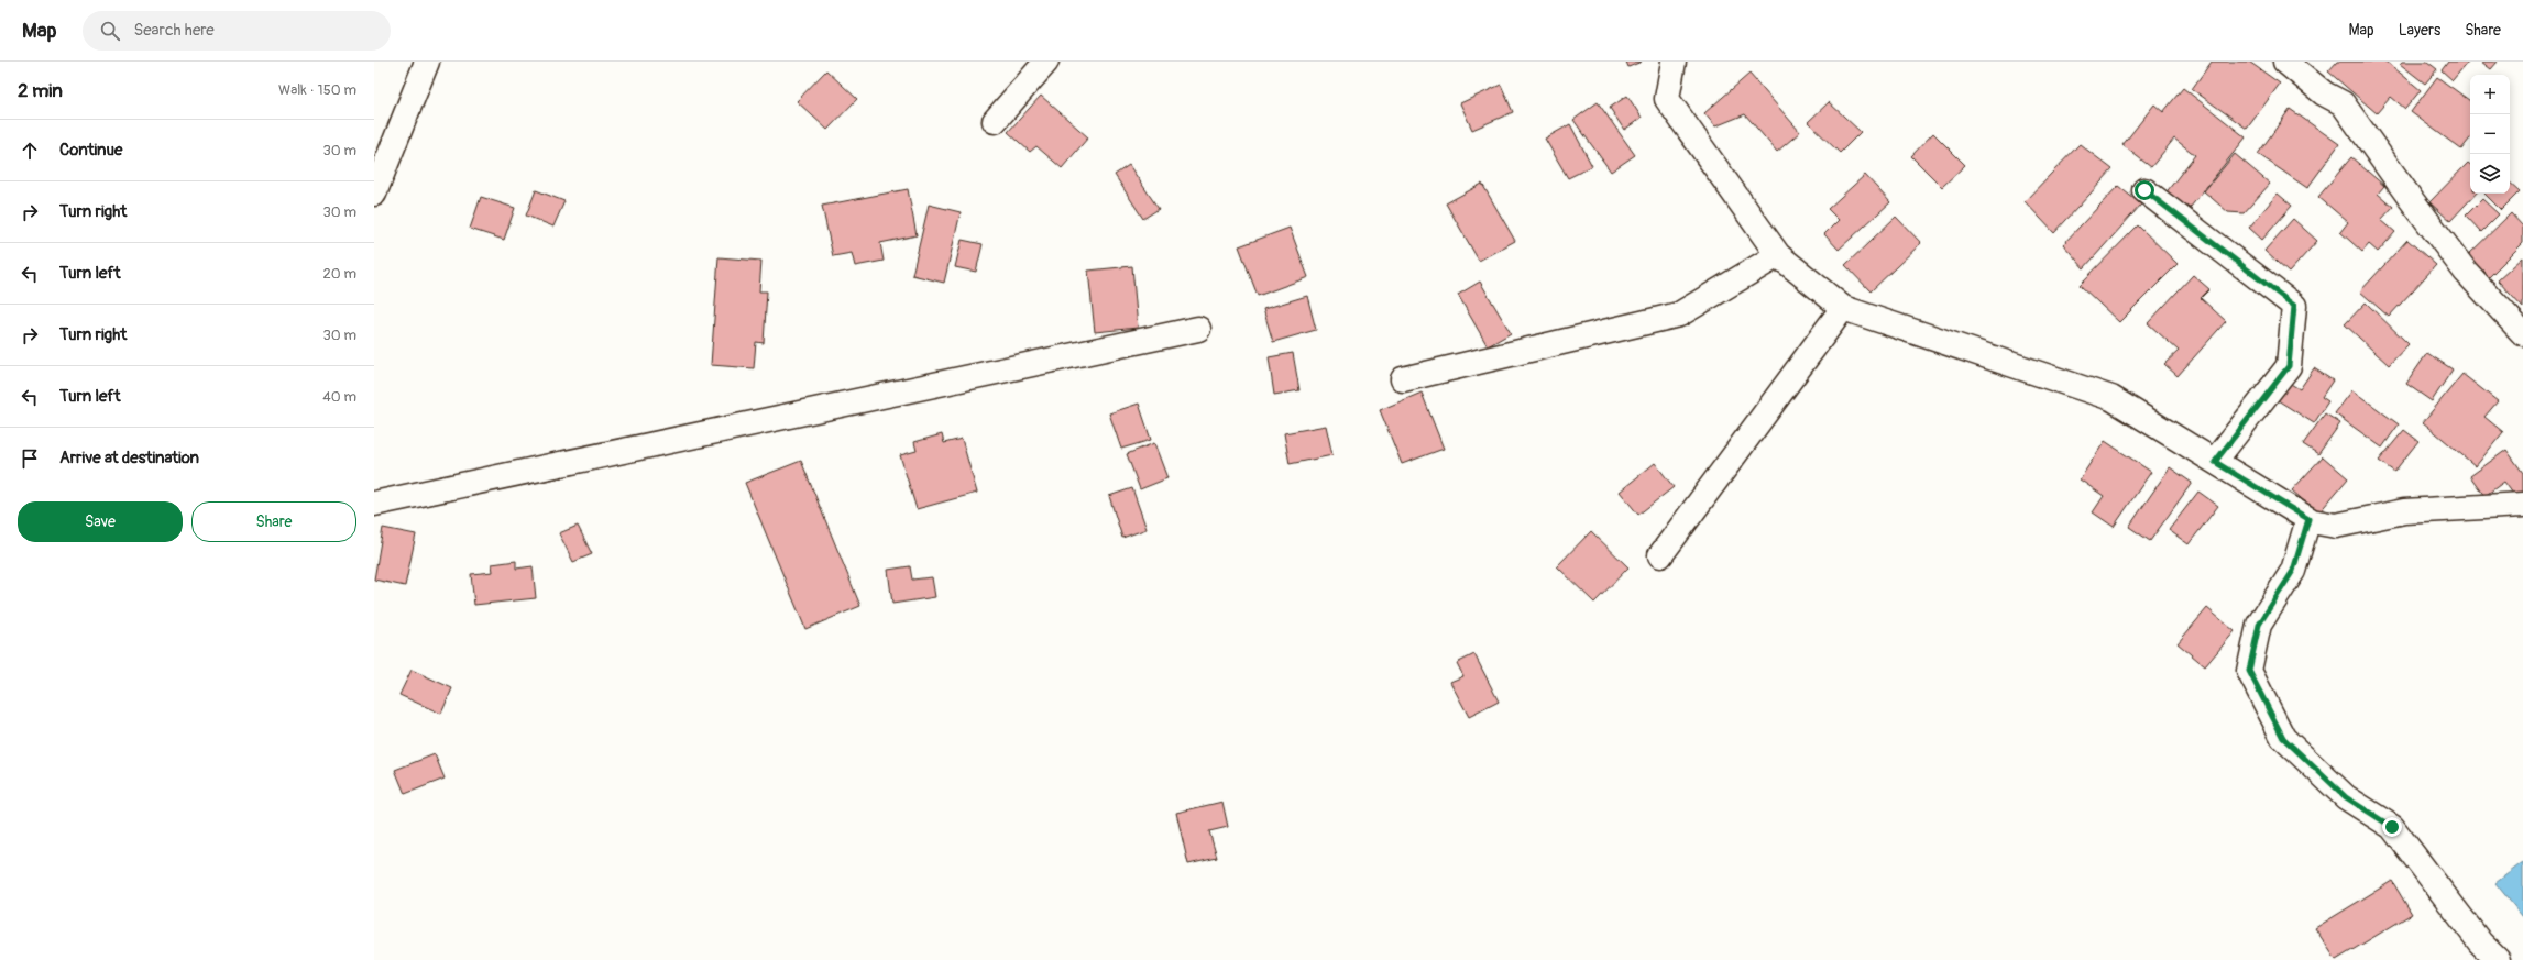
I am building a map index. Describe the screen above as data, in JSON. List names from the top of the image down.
{
  "page": {
    "header": "Map",
    "search": "Search here",
    "nav": ["Map", "Layers", "Share"],
    "heading": ["2 min", "Walk · 150 m"],
    "map_buttons": ["+", "−"],
    "list": [
      ["Continue", "30 m"],
      ["Turn right", "30 m"],
      ["Turn left", "20 m"],
      ["Turn right", "30 m"],
      ["Turn left", "40 m"],
      "Arrive at destination"
    ],
    "buttons": ["Save", "Share"]
  }
}
